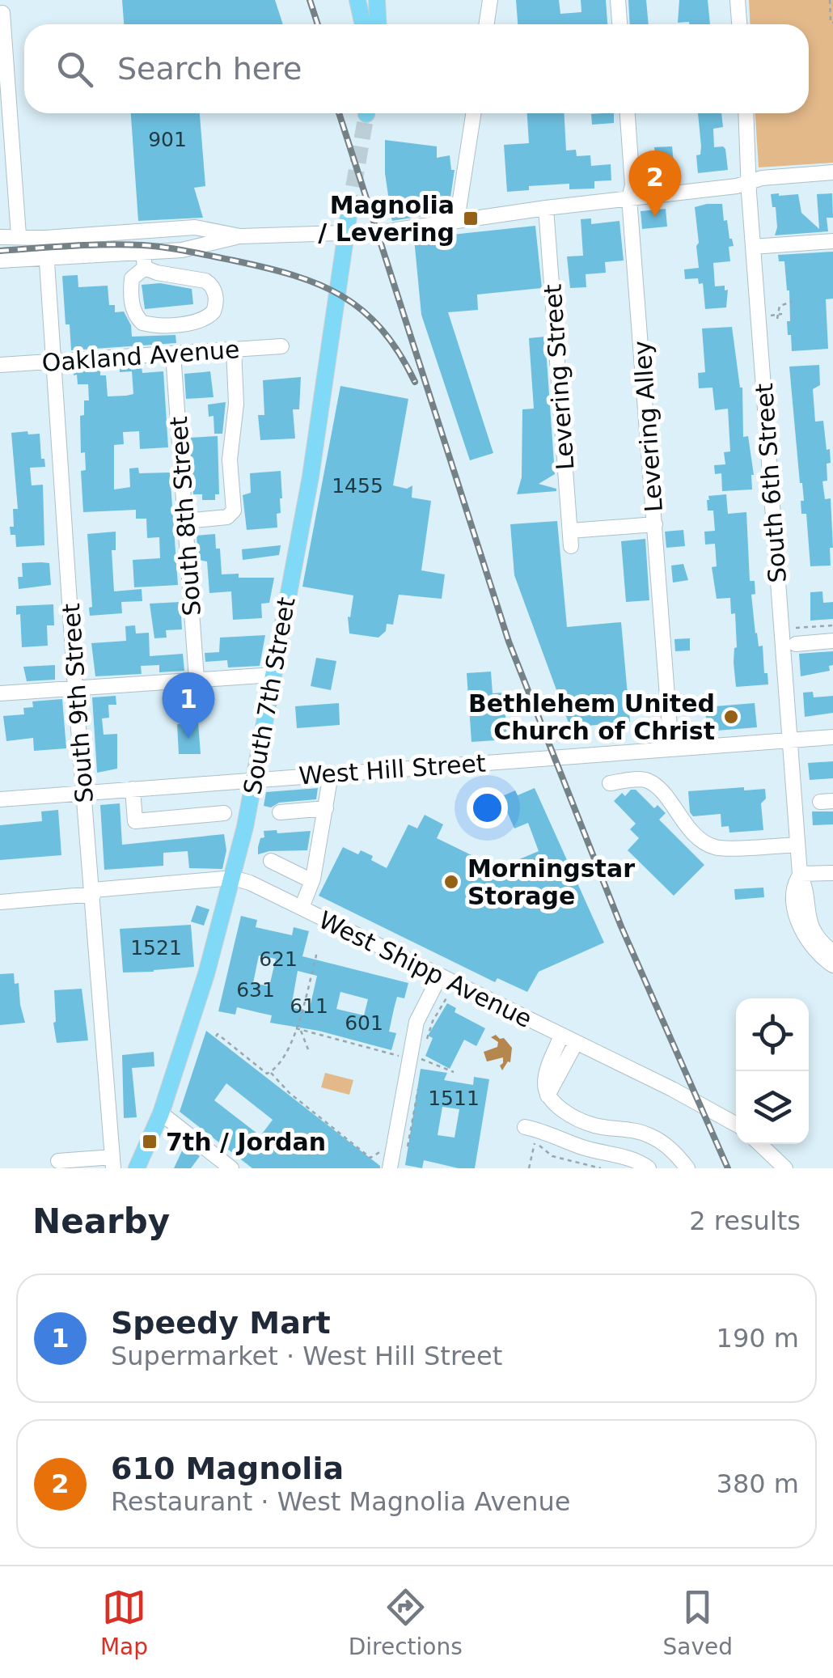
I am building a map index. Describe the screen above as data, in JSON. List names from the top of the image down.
{
  "streets": {
    "main road": ["South 7th Street"],
    "street": [
      "Oakland Avenue",
      "Levering Street",
      "Levering Alley",
      "South 6th Street",
      "South 8th Street",
      "South 9th Street",
      "West Hill Street",
      "West Shipp Avenue"
    ]
  },
  "crossings": [
    ["Oakland Avenue", "South 8th Street"],
    ["Oakland Avenue", "South 9th Street"],
    ["Levering Street", "Levering Alley"],
    ["Levering Alley", "West Hill Street"],
    ["South 6th Street", "West Hill Street"],
    ["South 7th Street", "West Hill Street"],
    ["South 7th Street", "West Shipp Avenue"],
    ["South 9th Street", "West Hill Street"],
    ["South 9th Street", "West Shipp Avenue"]
  ],
  "places": {
    "transit": ["Magnolia / Levering", "7th / Jordan"],
    "other": ["Bethlehem United Church of Christ", "Morningstar Storage"]
  },
  "house_numbers": [
    "901",
    "1455",
    "1521",
    "621",
    "631",
    "611",
    "601",
    "1511"
  ],
  "page": {
    "search": "Search here",
    "pins": ["2", "1"],
    "heading": ["Nearby", "2 results"],
    "list": [
      {
        "mark": "1",
        "name": "Speedy Mart",
        "note": "Supermarket · West Hill Street",
        "value": "190 m"
      },
      {
        "mark": "2",
        "name": "610 Magnolia",
        "note": "Restaurant · West Magnolia Avenue",
        "value": "380 m"
      }
    ],
    "nav": ["Map", "Directions", "Saved"]
  }
}
